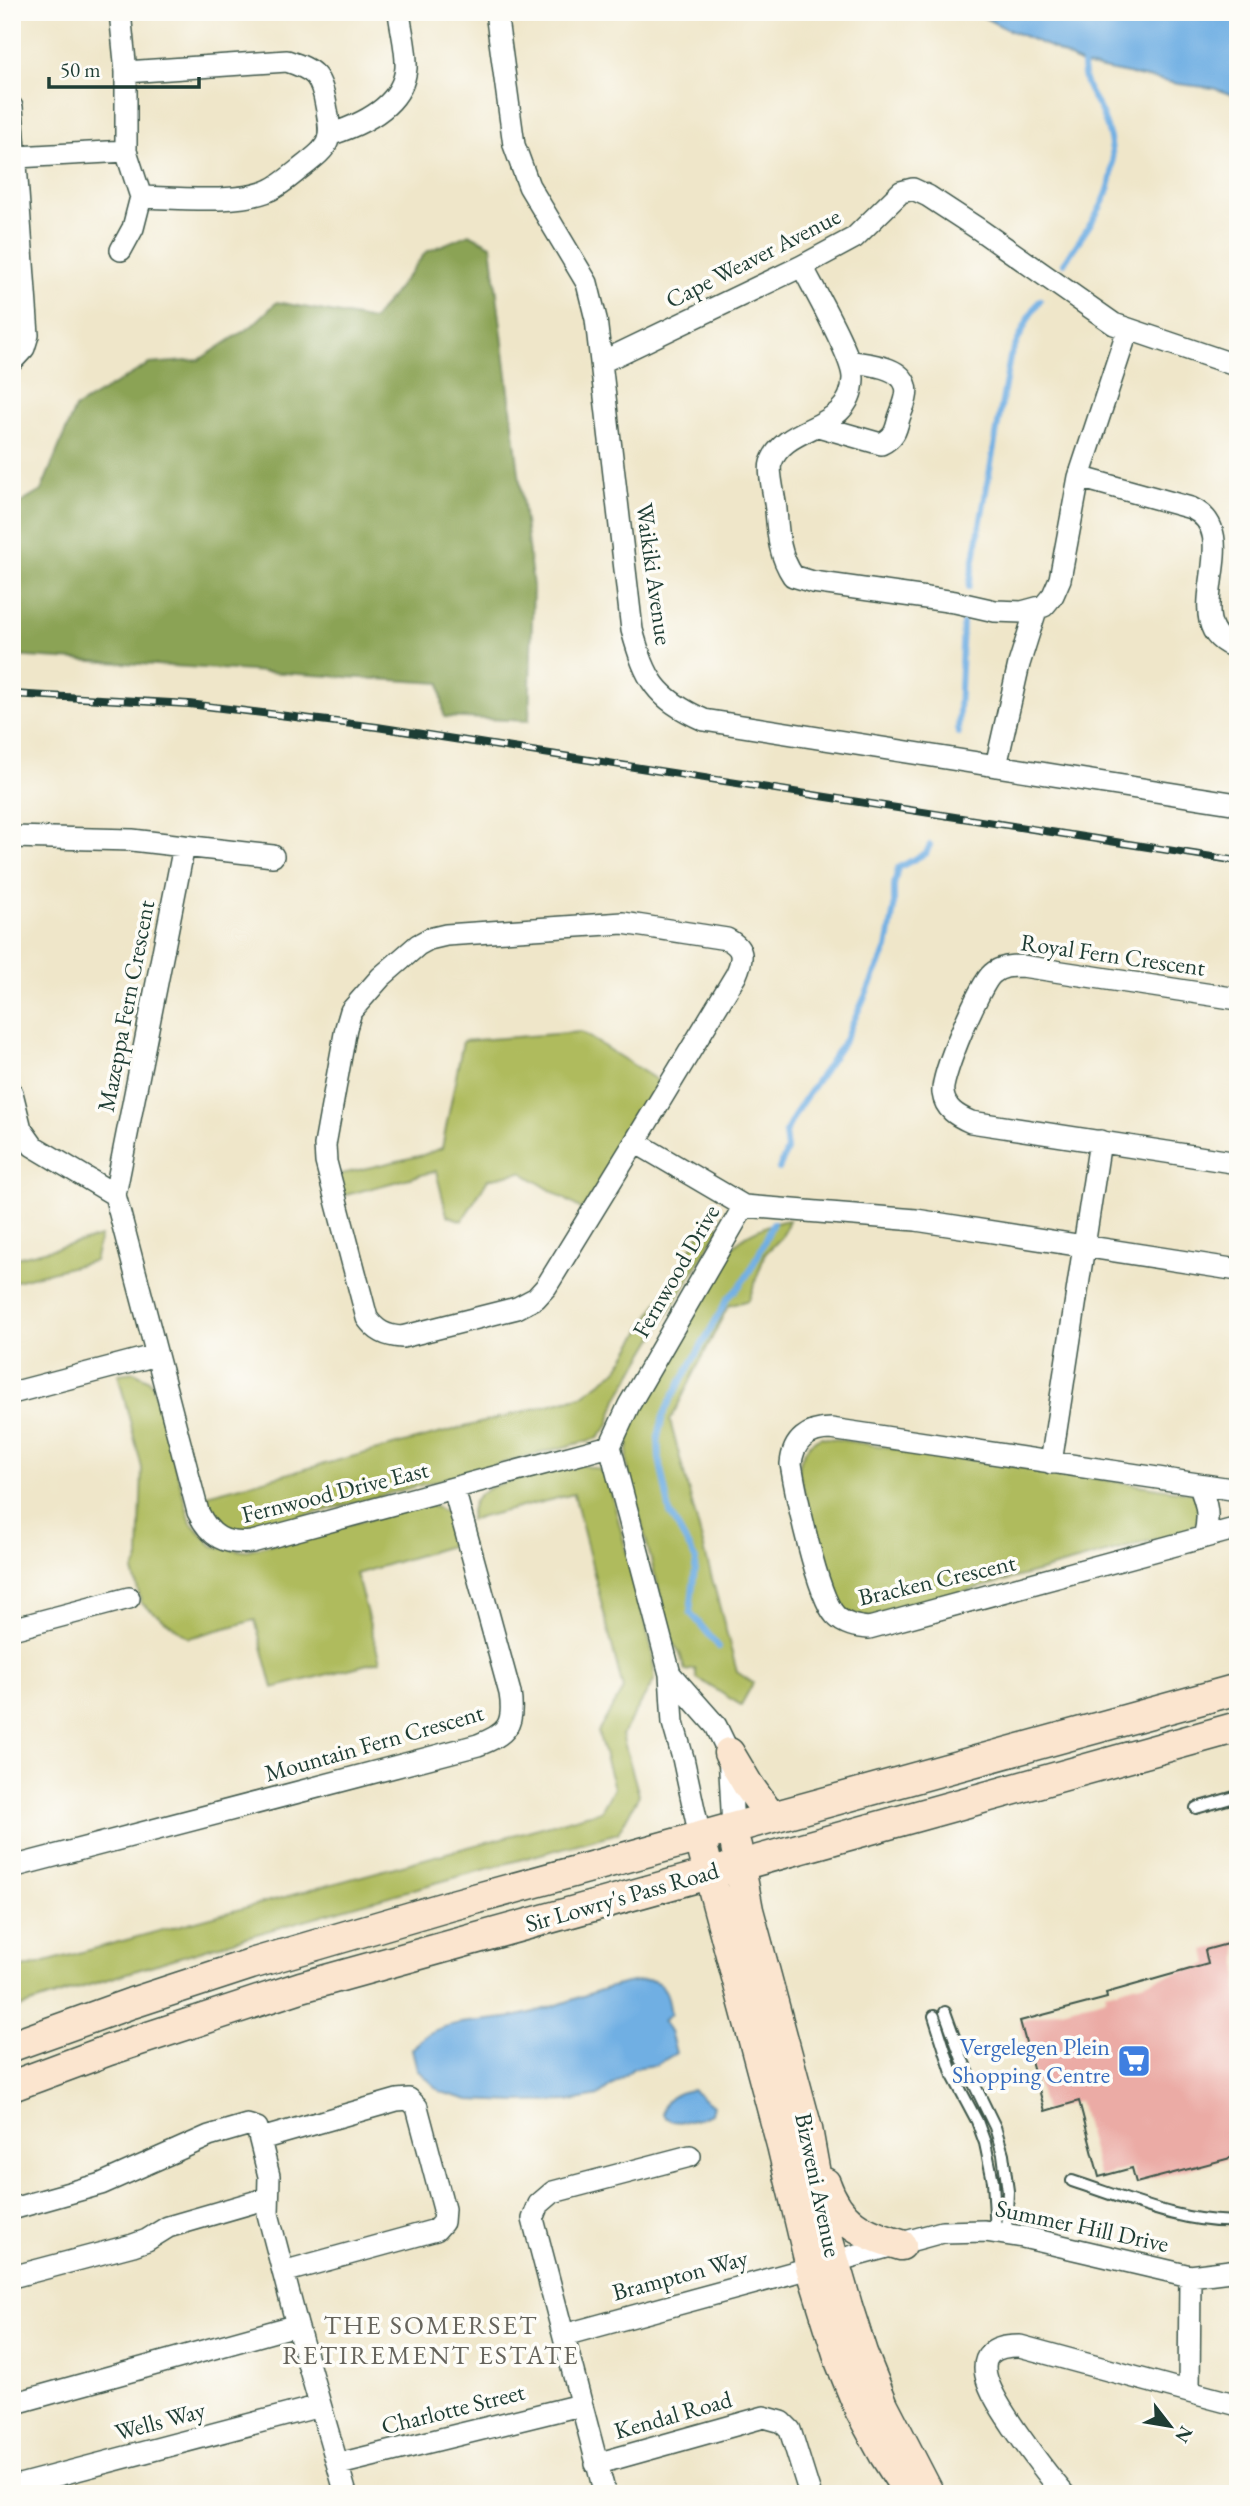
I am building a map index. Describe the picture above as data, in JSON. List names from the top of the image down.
{
  "streets": {
    "main road": ["Sir Lowry's Pass Road", "Bizweni Avenue"],
    "street": [
      "Cape Weaver Avenue",
      "Waikiki Avenue",
      "Royal Fern Crescent",
      "Mazeppa Fern Crescent",
      "Fernwood Drive",
      "Fernwood Drive East",
      "Bracken Crescent",
      "Mountain Fern Crescent",
      "Summer Hill Drive",
      "Brampton Way",
      "Charlotte Street",
      "Kendal Road",
      "Wells Way"
    ]
  },
  "crossings": [
    ["Cape Weaver Avenue", "Waikiki Avenue"],
    ["Mazeppa Fern Crescent", "Fernwood Drive East"],
    ["Fernwood Drive", "Fernwood Drive East"],
    ["Fernwood Drive East", "Mountain Fern Crescent"],
    ["Sir Lowry's Pass Road", "Bizweni Avenue"],
    ["Bizweni Avenue", "Summer Hill Drive"],
    ["Bizweni Avenue", "Brampton Way"],
    ["Summer Hill Drive", "Brampton Way"]
  ],
  "districts": ["THE SOMERSET RETIREMENT ESTATE"],
  "places": {
    "supermarket": ["Vergelegen Plein Shopping Centre"]
  },
  "scale_bar": "50 m",
  "north": "bottom right"
}
